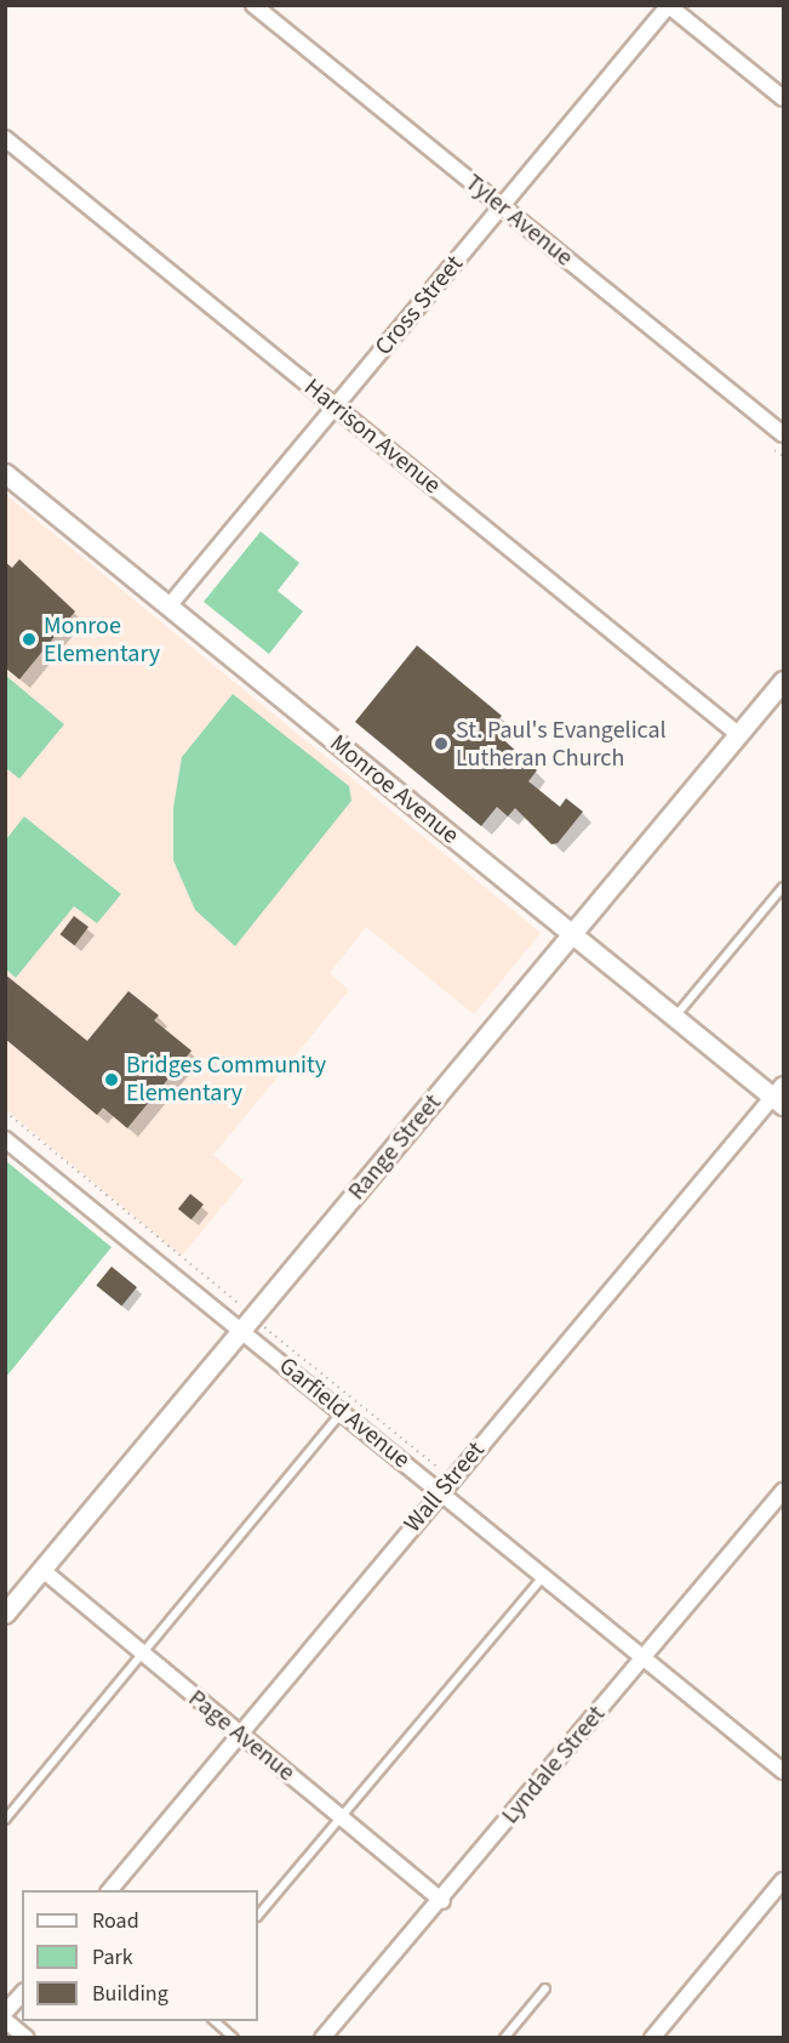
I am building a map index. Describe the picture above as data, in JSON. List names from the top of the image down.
{
  "streets": {
    "street": [
      "Tyler Avenue",
      "Cross Street",
      "Harrison Avenue",
      "Monroe Avenue",
      "Range Street",
      "Garfield Avenue",
      "Wall Street",
      "Page Avenue",
      "Lyndale Street"
    ]
  },
  "crossings": [
    ["Tyler Avenue", "Cross Street"],
    ["Cross Street", "Harrison Avenue"],
    ["Cross Street", "Monroe Avenue"],
    ["Harrison Avenue", "Range Street"],
    ["Monroe Avenue", "Range Street"],
    ["Monroe Avenue", "Wall Street"],
    ["Range Street", "Garfield Avenue"],
    ["Range Street", "Page Avenue"],
    ["Garfield Avenue", "Wall Street"],
    ["Garfield Avenue", "Lyndale Street"],
    ["Wall Street", "Page Avenue"],
    ["Page Avenue", "Lyndale Street"]
  ],
  "places": ["Monroe Elementary", "St. Paul's Evangelical Lutheran Church", "Bridges Community Elementary"],
  "legend": ["Road", "Park", "Building"]
}
